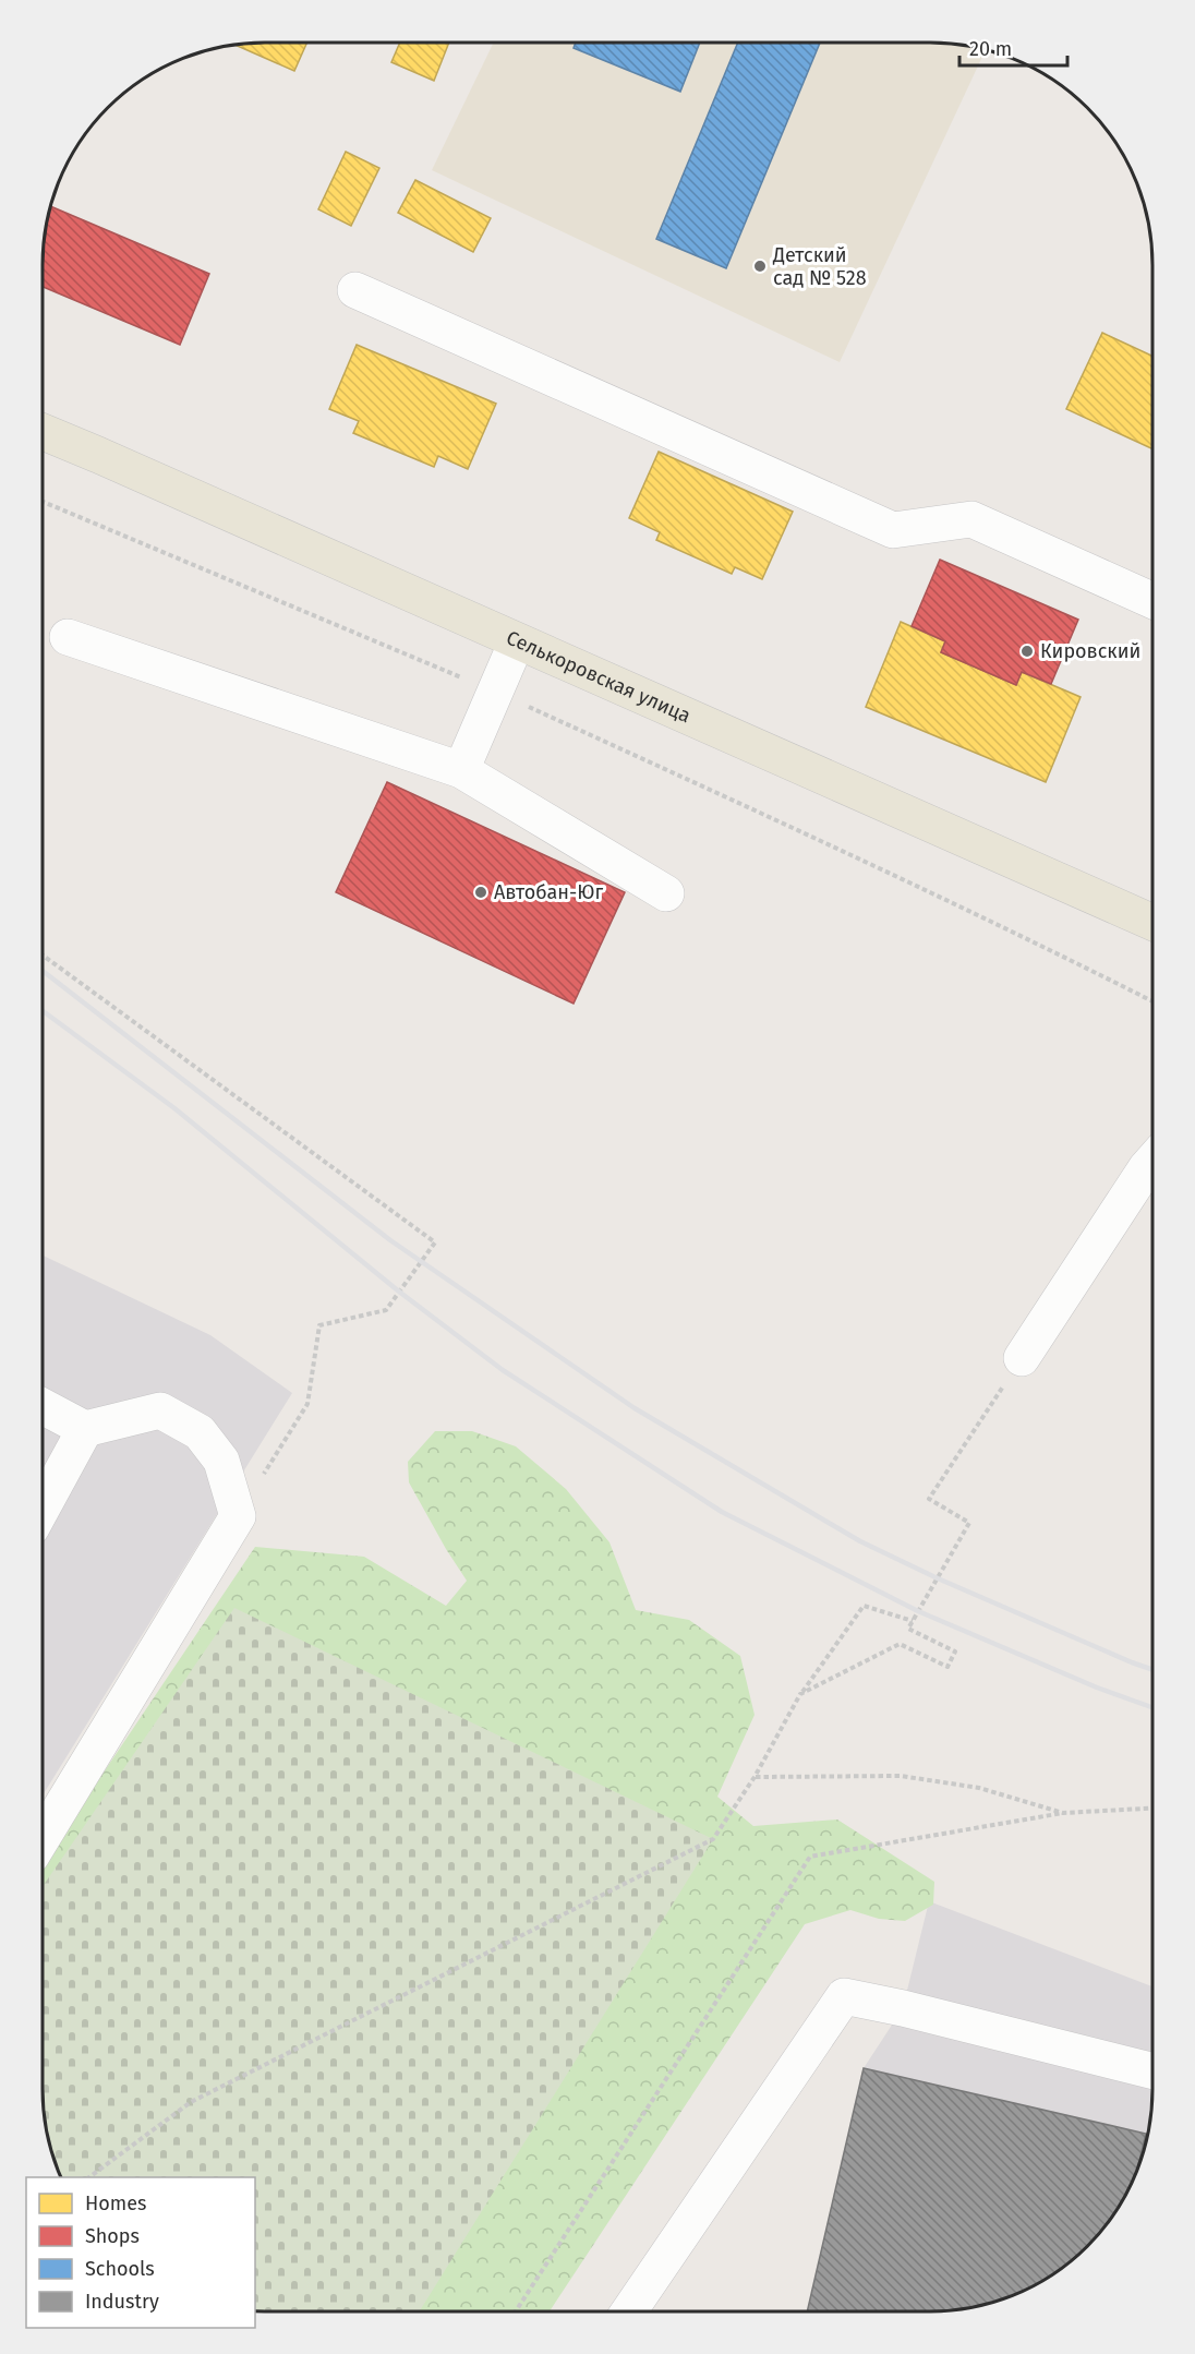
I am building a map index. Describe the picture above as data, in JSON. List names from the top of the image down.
{
  "streets": {
    "main road": ["Селькоровская улица"]
  },
  "places": ["Детский сад № 528", "Кировский", "Автобан-Юг"],
  "legend": [
    "Homes",
    "Shops",
    "Schools",
    "Industry"
  ],
  "scale_bar": "20 m"
}
